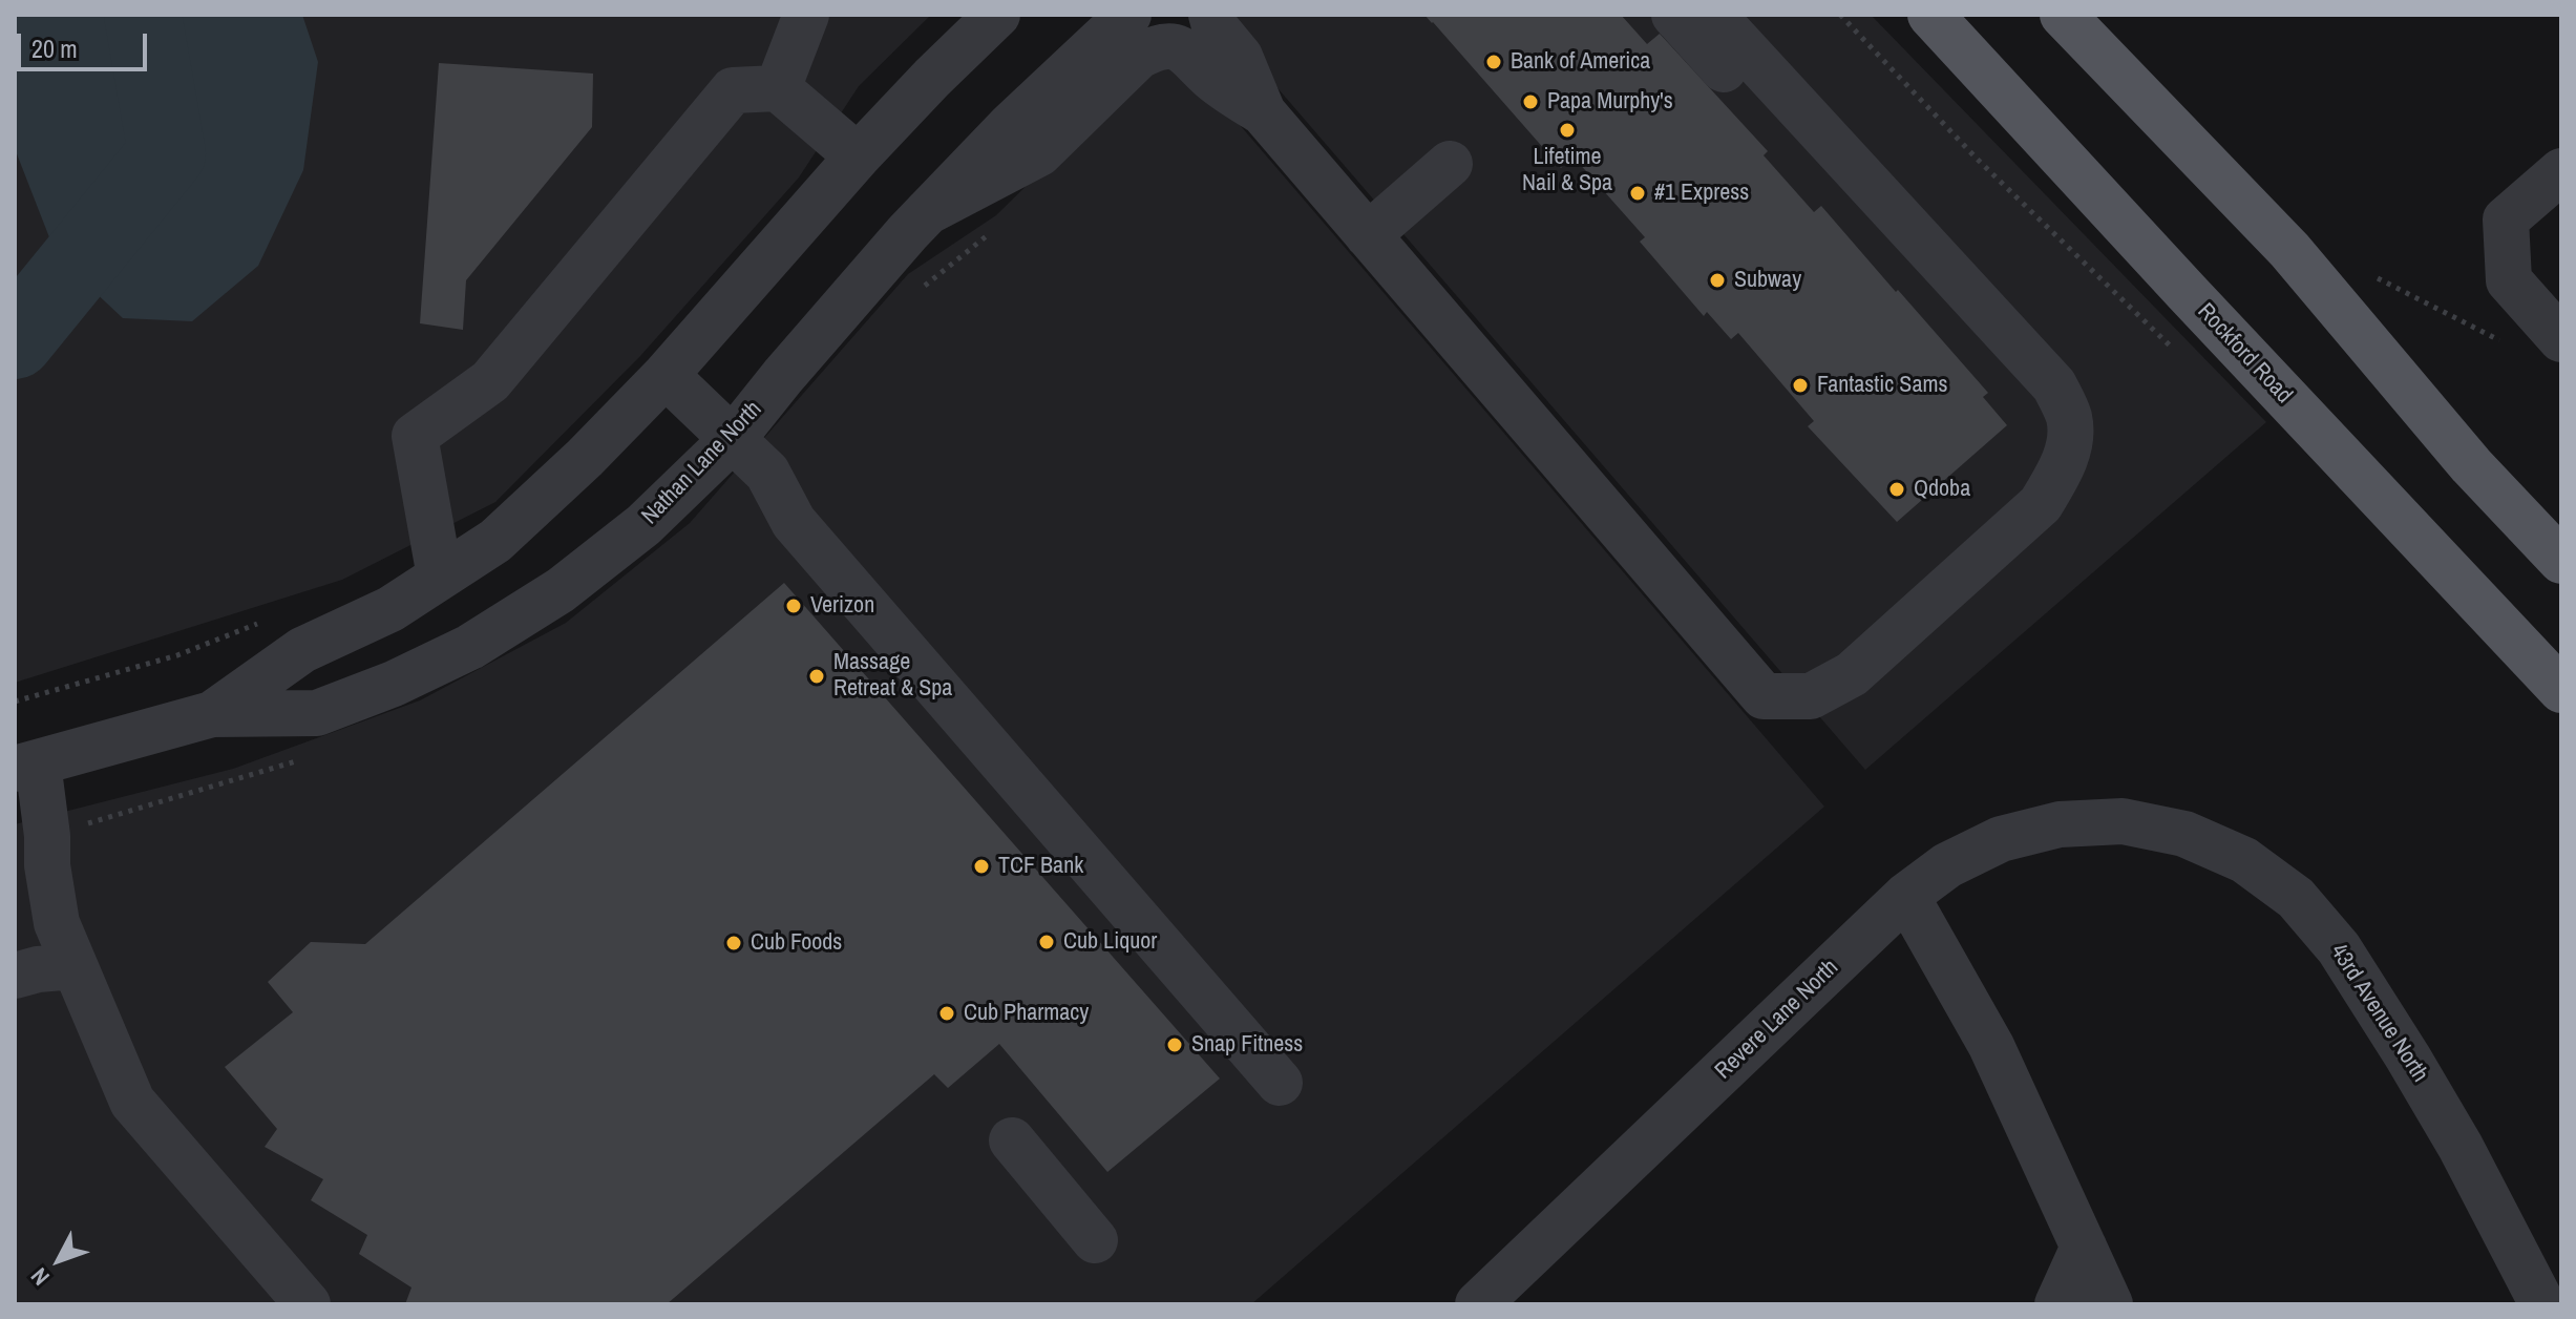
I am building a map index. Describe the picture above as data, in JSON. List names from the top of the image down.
{
  "streets": {
    "main road": ["Rockford Road"],
    "street": ["Nathan Lane North", "43rd Avenue North", "Revere Lane North"]
  },
  "crossings": [
    ["43rd Avenue North", "Revere Lane North"]
  ],
  "places": [
    "Bank of America",
    "Papa Murphy's",
    "Lifetime Nail & Spa",
    "#1 Express",
    "Subway",
    "Fantastic Sams",
    "Qdoba",
    "Verizon",
    "Massage Retreat & Spa",
    "TCF Bank",
    "Cub Liquor",
    "Cub Foods",
    "Cub Pharmacy",
    "Snap Fitness"
  ],
  "scale_bar": "20 m",
  "north": "bottom left"
}
